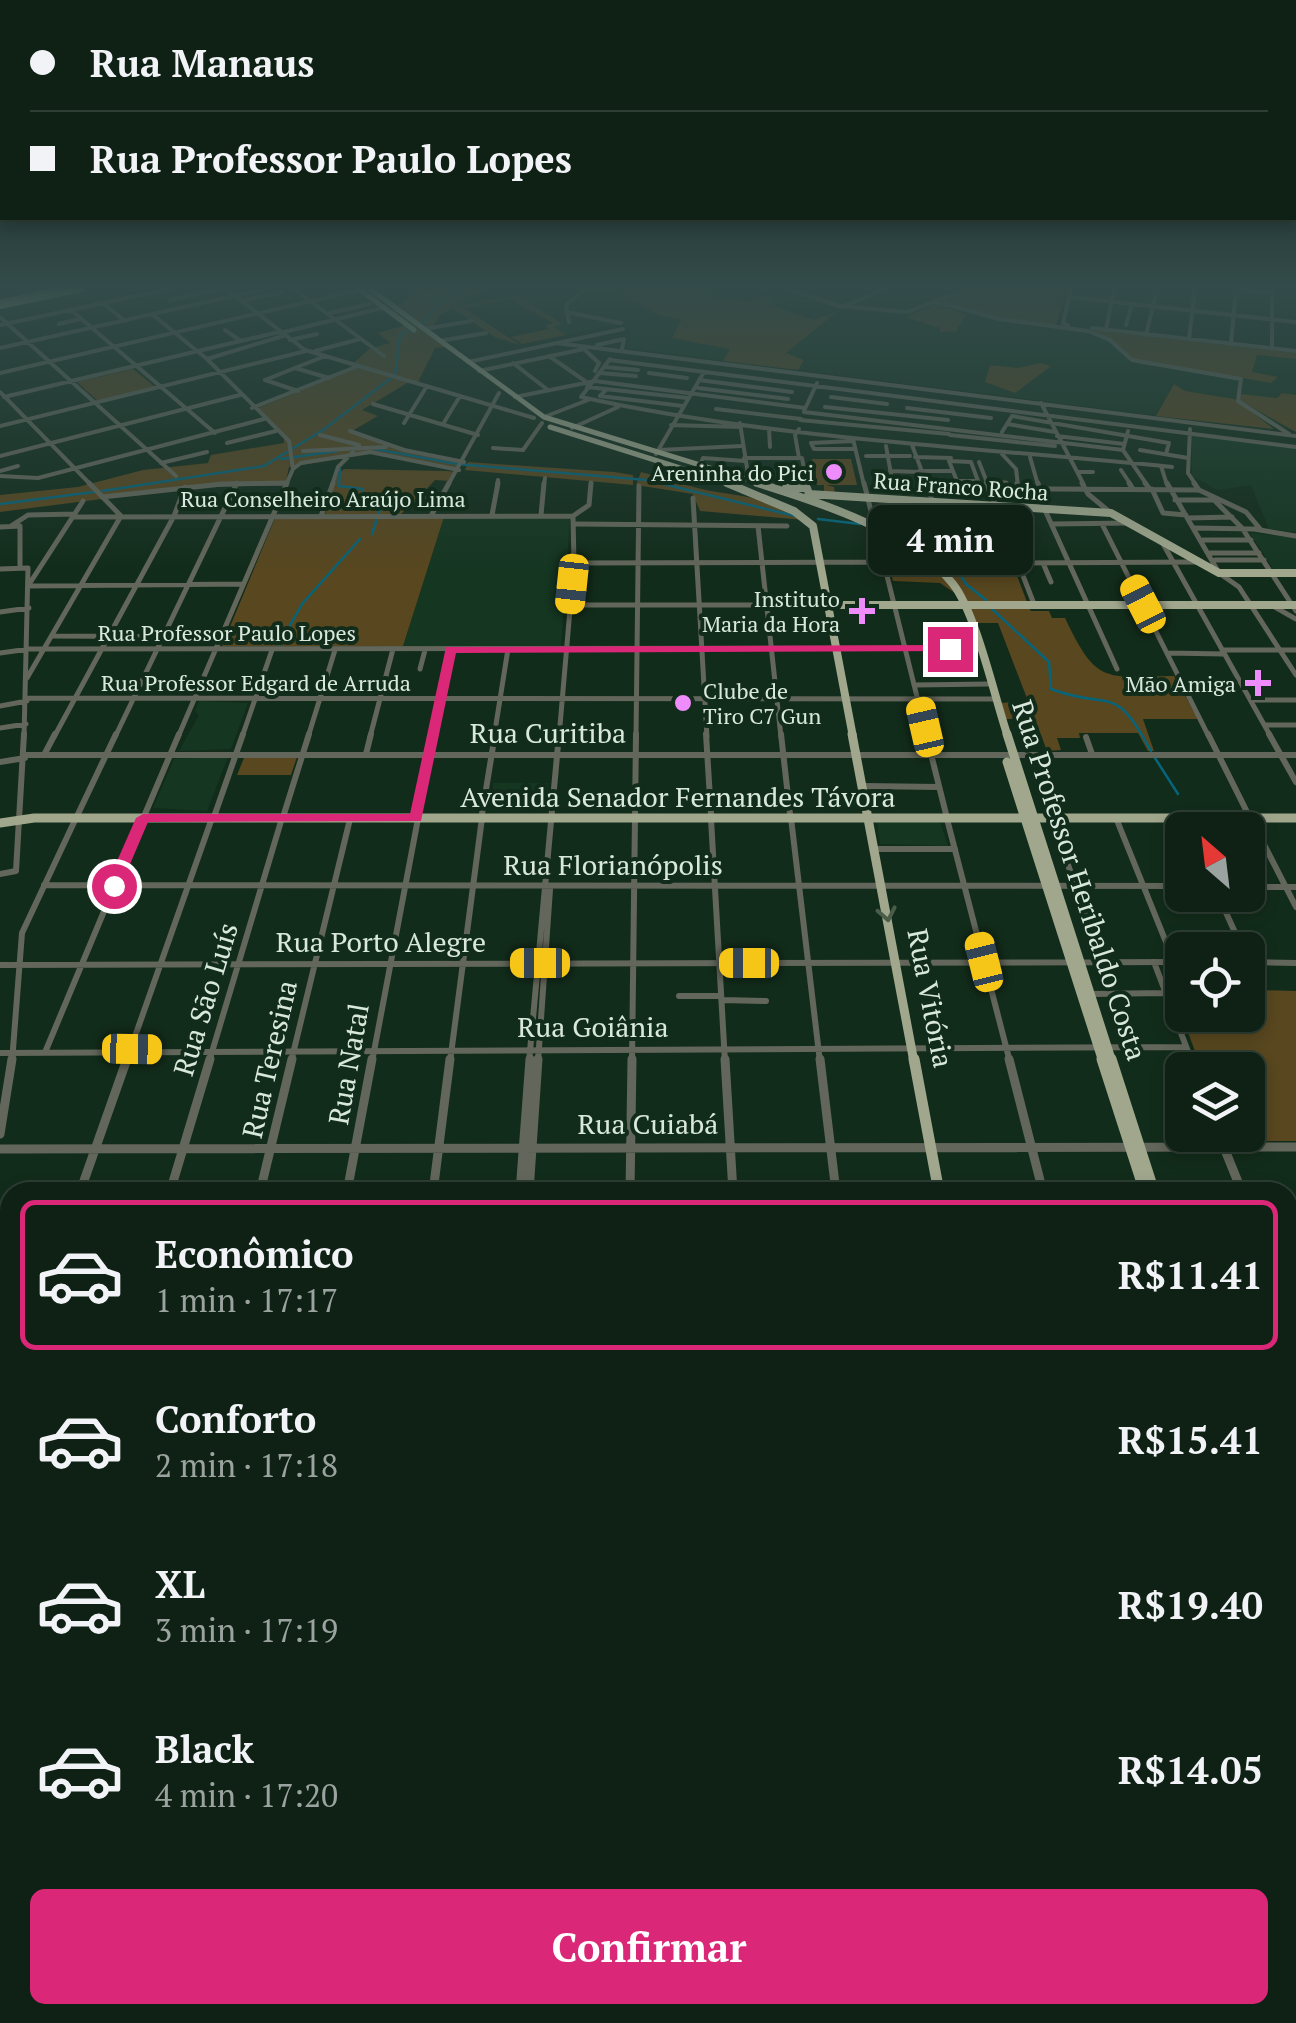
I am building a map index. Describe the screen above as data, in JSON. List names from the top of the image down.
{
  "streets": {
    "main road": [
      "Rua Franco Rocha",
      "Avenida Senador Fernandes Távora",
      "Rua Professor Heribaldo Costa",
      "Rua Vitória"
    ],
    "street": [
      "Rua Conselheiro Araújo Lima",
      "Rua Professor Paulo Lopes",
      "Rua Professor Edgard de Arruda",
      "Rua Curitiba",
      "Rua Florianópolis",
      "Rua Porto Alegre",
      "Rua São Luís",
      "Rua Goiânia",
      "Rua Teresina",
      "Rua Natal",
      "Rua Cuiabá"
    ]
  },
  "crossings": [
    ["Rua Franco Rocha", "Rua Professor Heribaldo Costa"],
    ["Rua Franco Rocha", "Rua Vitória"],
    ["Rua Professor Paulo Lopes", "Rua Professor Heribaldo Costa"],
    ["Rua Professor Paulo Lopes", "Rua Vitória"],
    ["Rua Professor Paulo Lopes", "Rua São Luís"],
    ["Rua Professor Paulo Lopes", "Rua Natal"],
    ["Rua Professor Edgard de Arruda", "Rua Professor Heribaldo Costa"],
    ["Rua Professor Edgard de Arruda", "Rua Vitória"],
    ["Rua Professor Edgard de Arruda", "Rua São Luís"],
    ["Rua Professor Edgard de Arruda", "Rua Natal"],
    ["Rua Curitiba", "Rua Professor Heribaldo Costa"],
    ["Rua Curitiba", "Rua Vitória"],
    ["Rua Curitiba", "Rua São Luís"],
    ["Rua Curitiba", "Rua Natal"],
    ["Avenida Senador Fernandes Távora", "Rua Professor Heribaldo Costa"],
    ["Avenida Senador Fernandes Távora", "Rua Vitória"],
    ["Avenida Senador Fernandes Távora", "Rua São Luís"],
    ["Avenida Senador Fernandes Távora", "Rua Teresina"],
    ["Avenida Senador Fernandes Távora", "Rua Natal"],
    ["Rua Florianópolis", "Rua Professor Heribaldo Costa"],
    ["Rua Florianópolis", "Rua Vitória"],
    ["Rua Florianópolis", "Rua São Luís"],
    ["Rua Florianópolis", "Rua Teresina"],
    ["Rua Florianópolis", "Rua Natal"],
    ["Rua Professor Heribaldo Costa", "Rua Porto Alegre"],
    ["Rua Professor Heribaldo Costa", "Rua Goiânia"],
    ["Rua Professor Heribaldo Costa", "Rua Cuiabá"],
    ["Rua Porto Alegre", "Rua Vitória"],
    ["Rua Porto Alegre", "Rua São Luís"],
    ["Rua Porto Alegre", "Rua Teresina"],
    ["Rua Porto Alegre", "Rua Natal"],
    ["Rua Vitória", "Rua Goiânia"],
    ["Rua Vitória", "Rua Cuiabá"],
    ["Rua São Luís", "Rua Goiânia"],
    ["Rua São Luís", "Rua Cuiabá"],
    ["Rua Goiânia", "Rua Teresina"],
    ["Rua Goiânia", "Rua Natal"],
    ["Rua Teresina", "Rua Cuiabá"],
    ["Rua Natal", "Rua Cuiabá"]
  ],
  "places": {
    "other": ["Areninha do Pici", "Clube de Tiro C7 Gun"],
    "health": ["Instituto Maria da Hora", "Mão Amiga"]
  },
  "north": "top left",
  "page": {
    "banner": ["Rua Manaus", "Rua Professor Paulo Lopes"],
    "bubble": "4 min",
    "list": [
      {
        "name": "Econômico",
        "note": "1 min · 17:17",
        "value": "R$11.41"
      },
      {
        "name": "Conforto",
        "note": "2 min · 17:18",
        "value": "R$15.41"
      },
      {
        "name": "XL",
        "note": "3 min · 17:19",
        "value": "R$19.40"
      },
      {
        "name": "Black",
        "note": "4 min · 17:20",
        "value": "R$14.05"
      }
    ],
    "buttons": "Confirmar"
  }
}
